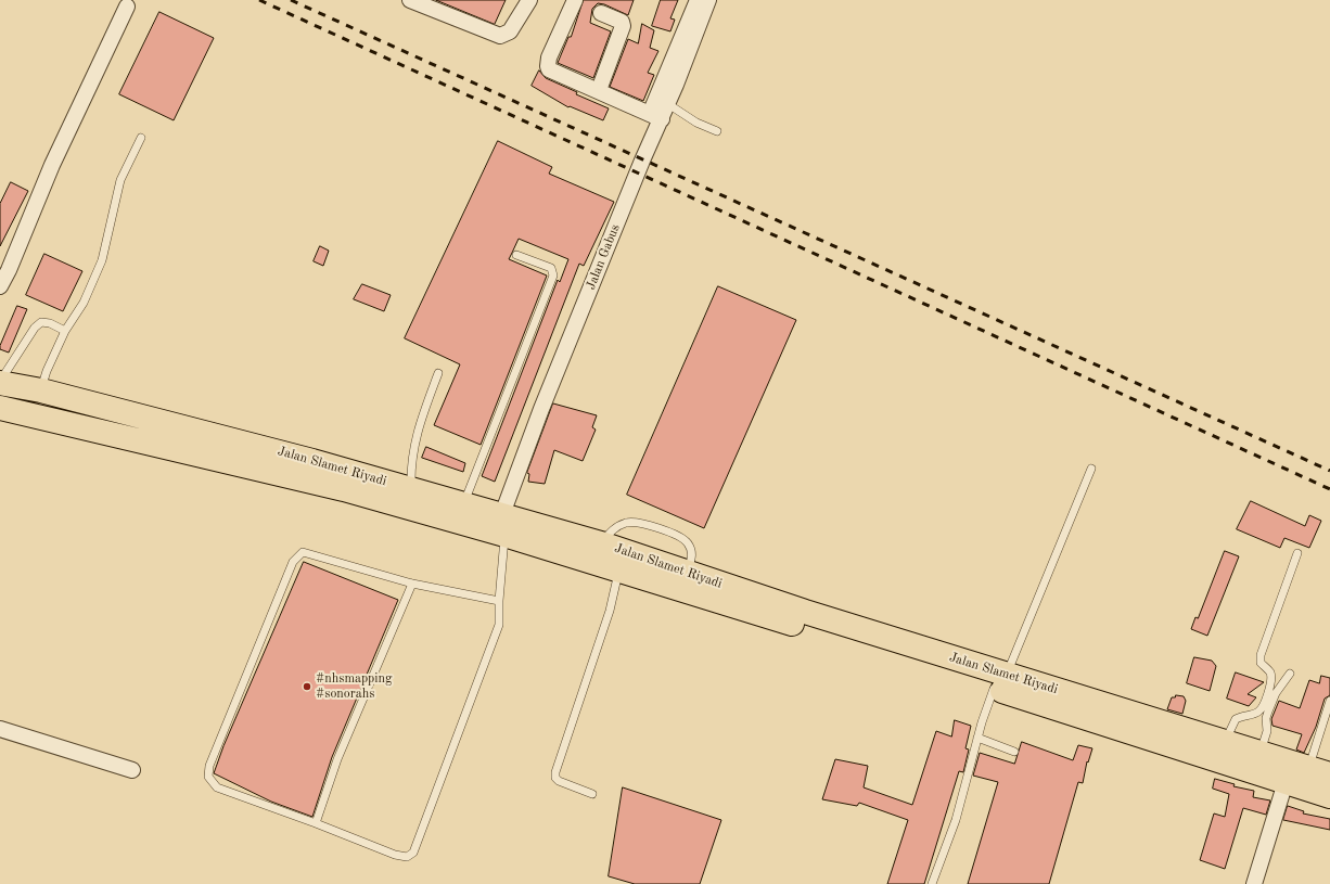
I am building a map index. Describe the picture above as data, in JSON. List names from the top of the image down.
{
  "streets": {
    "highway": ["Jalan Slamet Riyadi"],
    "street": ["Jalan Gabus"]
  },
  "crossings": [
    ["Jalan Gabus", "Jalan Slamet Riyadi"]
  ],
  "places": ["#nhsmapping #sonorahs"]
}
